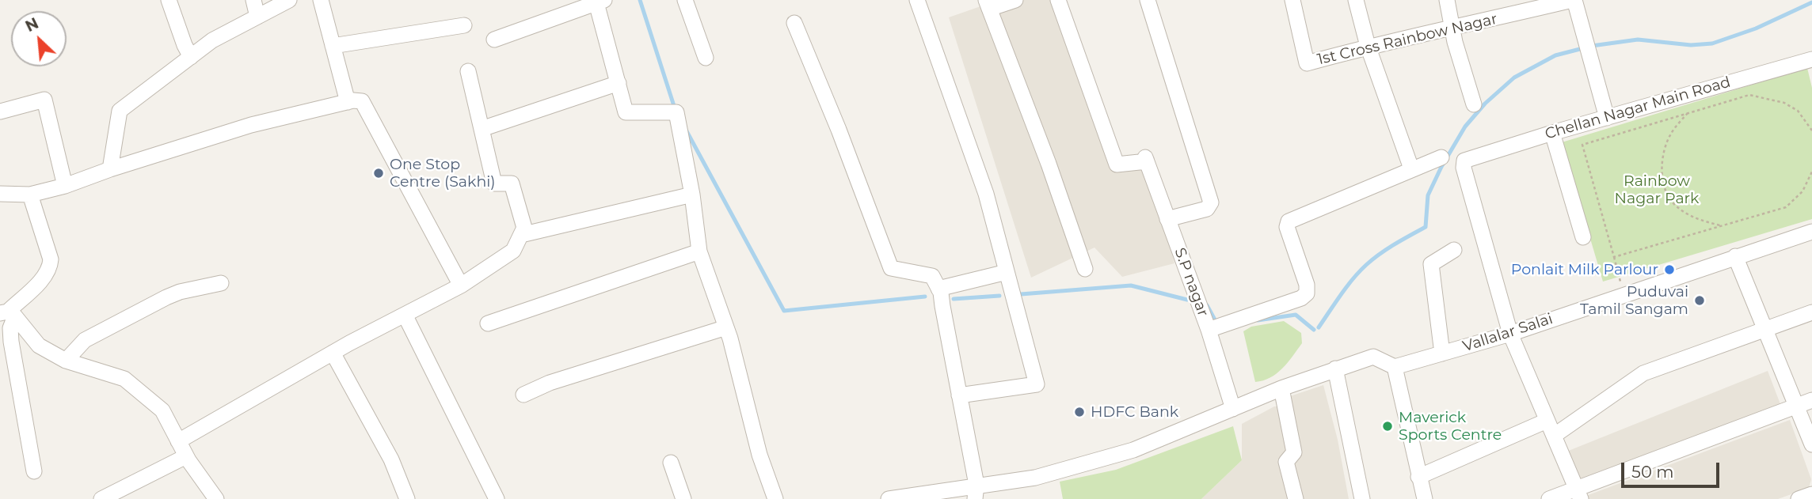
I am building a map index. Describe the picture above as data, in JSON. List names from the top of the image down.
{
  "streets": {
    "street": [
      "1st Cross Rainbow Nagar",
      "Chellan Nagar Main Road",
      "S.P nagar",
      "Vallalar Salai"
    ]
  },
  "crossings": [
    ["Chellan Nagar Main Road", "Vallalar Salai"]
  ],
  "parks": ["Rainbow Nagar Park"],
  "places": [
    "One Stop Centre (Sakhi)",
    "Ponlait Milk Parlour",
    "Puduvai Tamil Sangam",
    "HDFC Bank",
    "Maverick Sports Centre"
  ],
  "scale_bar": "50 m",
  "north": "top left"
}
